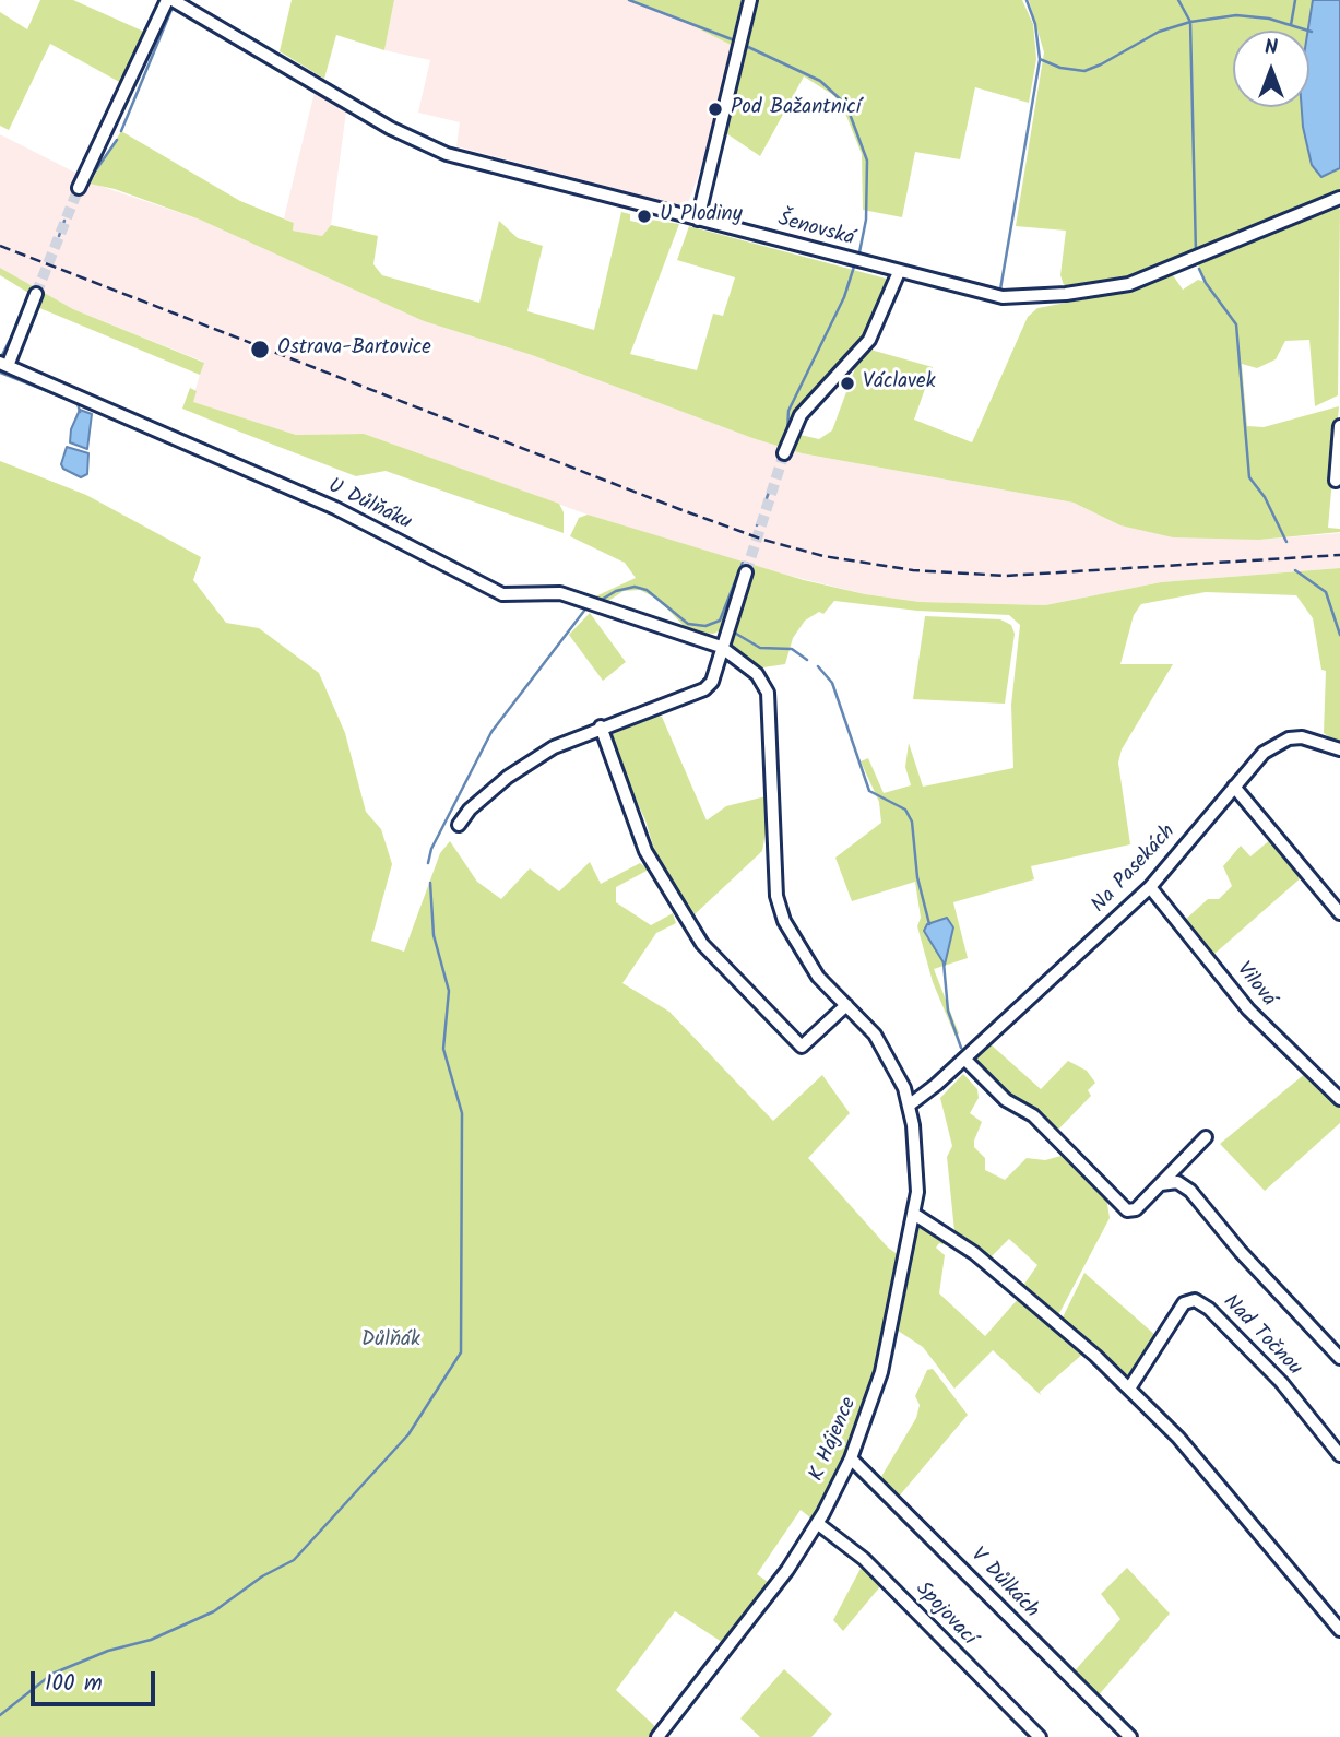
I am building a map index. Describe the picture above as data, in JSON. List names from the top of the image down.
{
  "streets": {
    "street": [
      "Šenovská",
      "U Důlňáku",
      "Na Pasekách",
      "Vilová",
      "Nad Točnou",
      "K Hájence",
      "V Důlkách",
      "Spojovací"
    ]
  },
  "crossings": [
    ["Na Pasekách", "Vilová"],
    ["Na Pasekách", "K Hájence"],
    ["K Hájence", "V Důlkách"],
    ["K Hájence", "Spojovací"]
  ],
  "parks": ["Důlňák"],
  "places": [
    "Pod Bažantnicí",
    "U Plodiny",
    "Ostrava-Bartovice",
    "Václavek"
  ],
  "scale_bar": "100 m",
  "north": "top"
}
